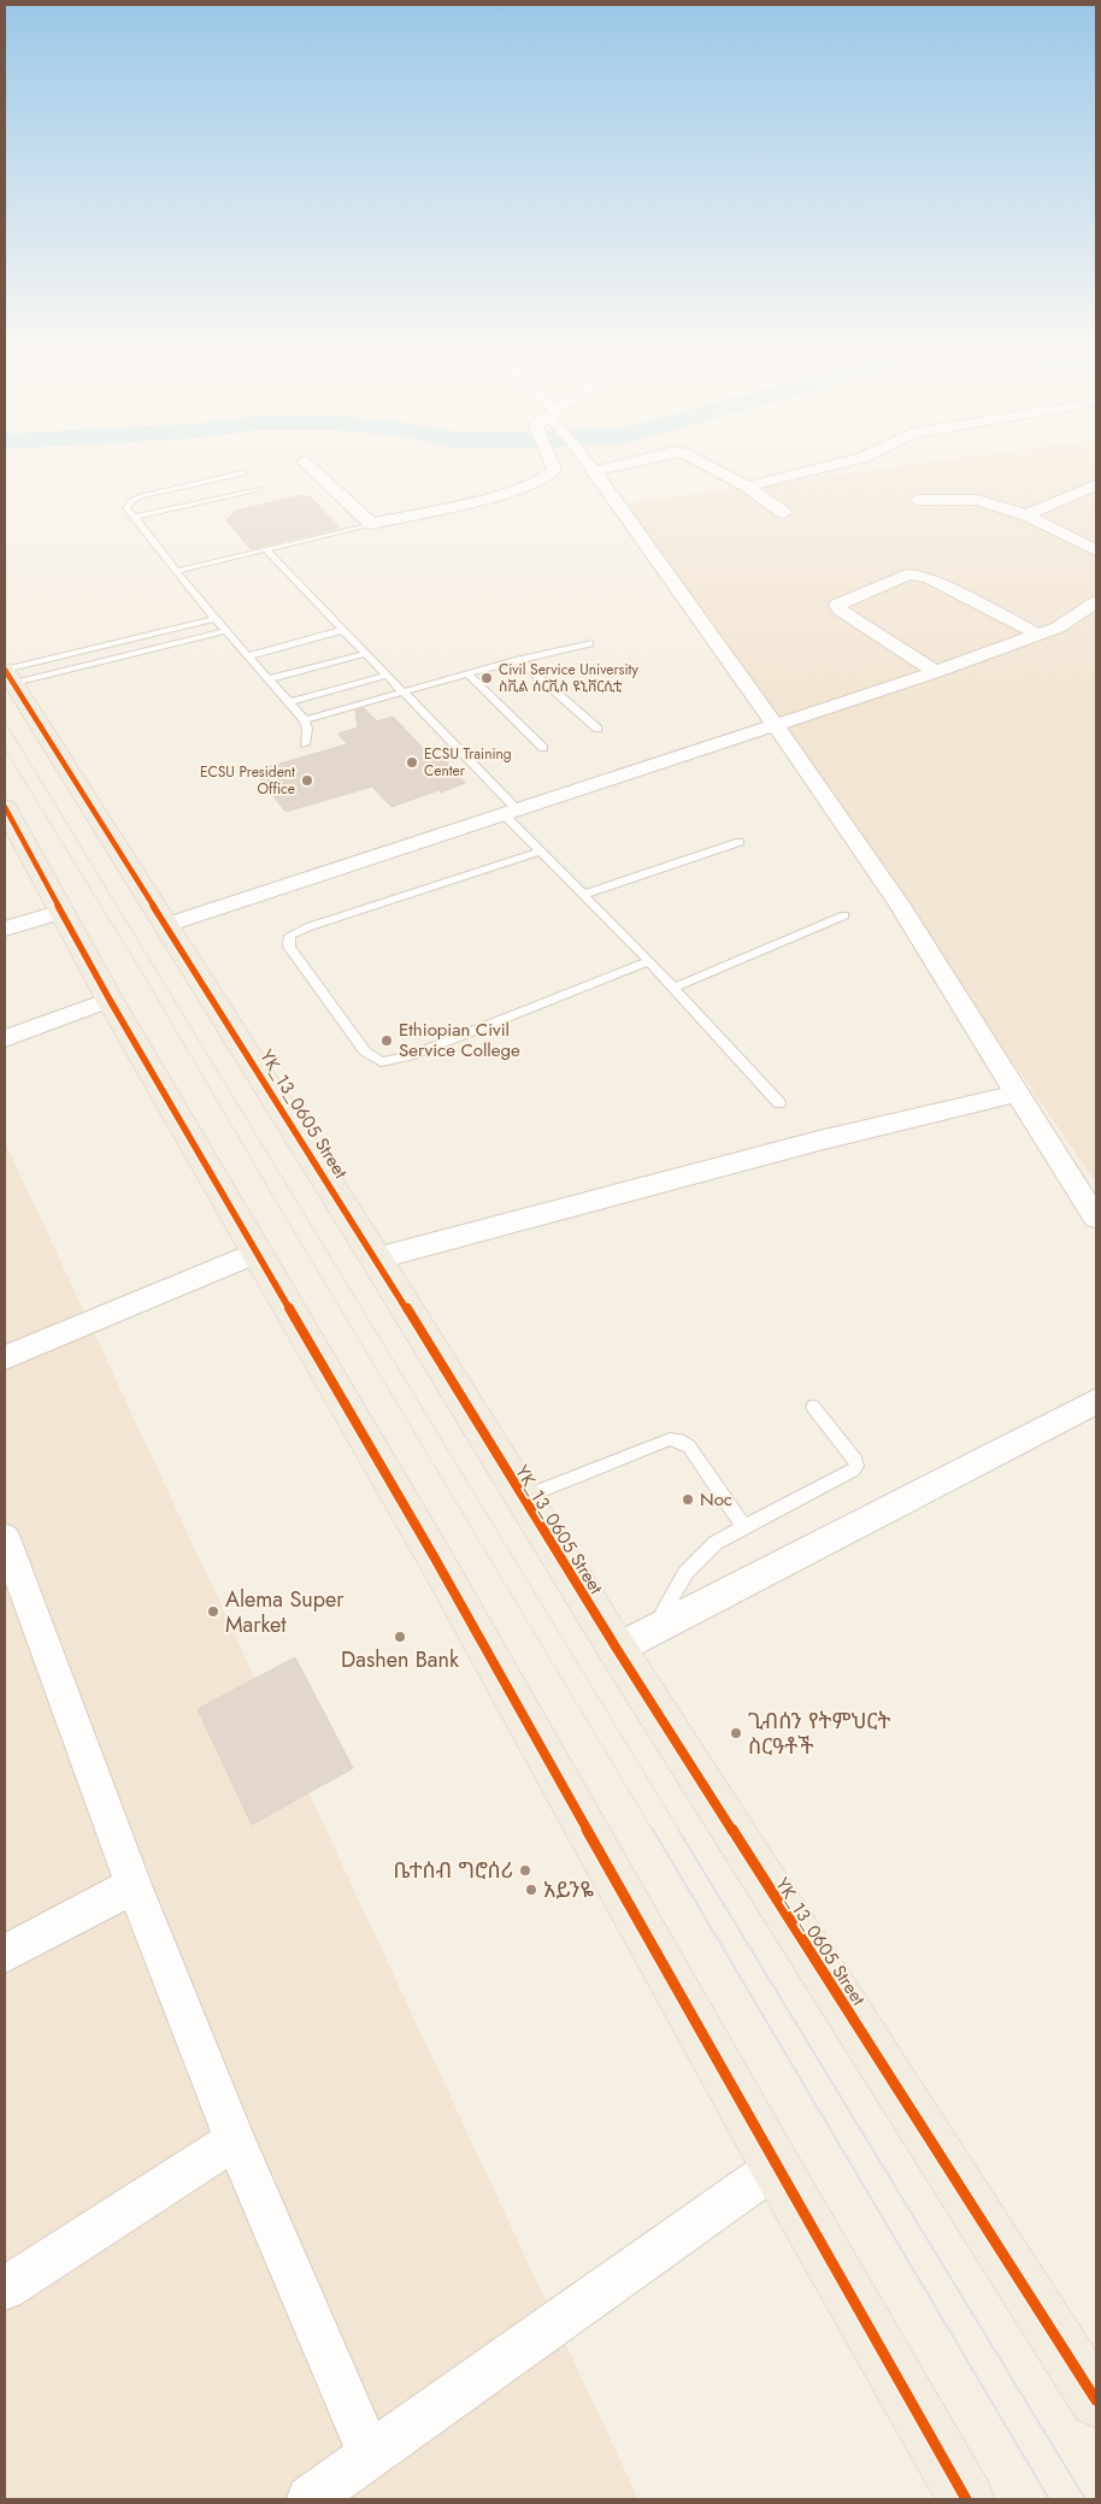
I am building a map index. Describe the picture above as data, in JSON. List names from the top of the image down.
{
  "streets": {
    "main road": ["YK_13_0605 Street"]
  },
  "places": [
    "Civil Service University ስቪል ሰርቪስ ዩኒቨርሲቲ",
    "ECSU Training Center",
    "ECSU President Office",
    "Ethiopian Civil Service College",
    "Noc",
    "Alema Super Market",
    "Dashen Bank",
    "ጊብሰን የትምህርት ስርዓቶች",
    "ቤተሰብ ግሮሰሪ",
    "አይንዬ"
  ]
}
